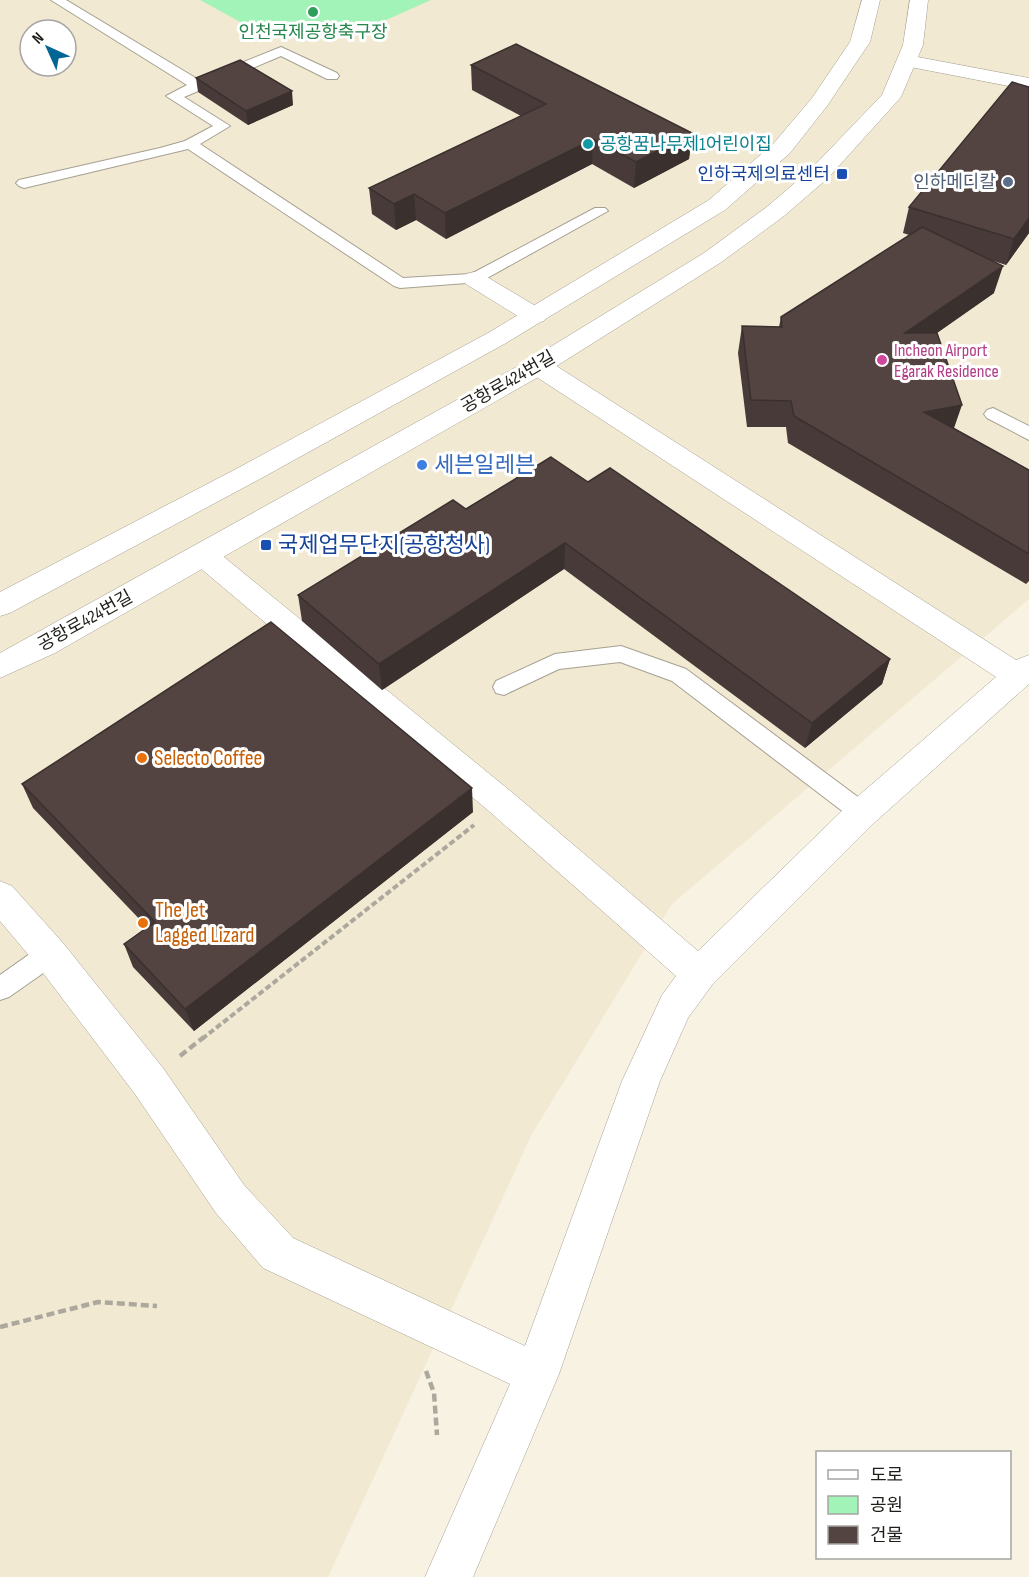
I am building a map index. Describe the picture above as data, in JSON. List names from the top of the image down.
{
  "streets": {
    "street": ["공항로424번길"]
  },
  "places": {
    "other": [
      "인천국제공항축구장",
      "공항꿈나무제1어린이집",
      "인하메디칼",
      "Incheon Airport Egarak Residence",
      "세븐일레븐",
      "Selecto Coffee",
      "The Jet Lagged Lizard"
    ],
    "transit": ["인하국제의료센터", "국제업무단지(공항청사)"]
  },
  "legend": ["도로", "공원", "건물"],
  "north": "top left"
}
